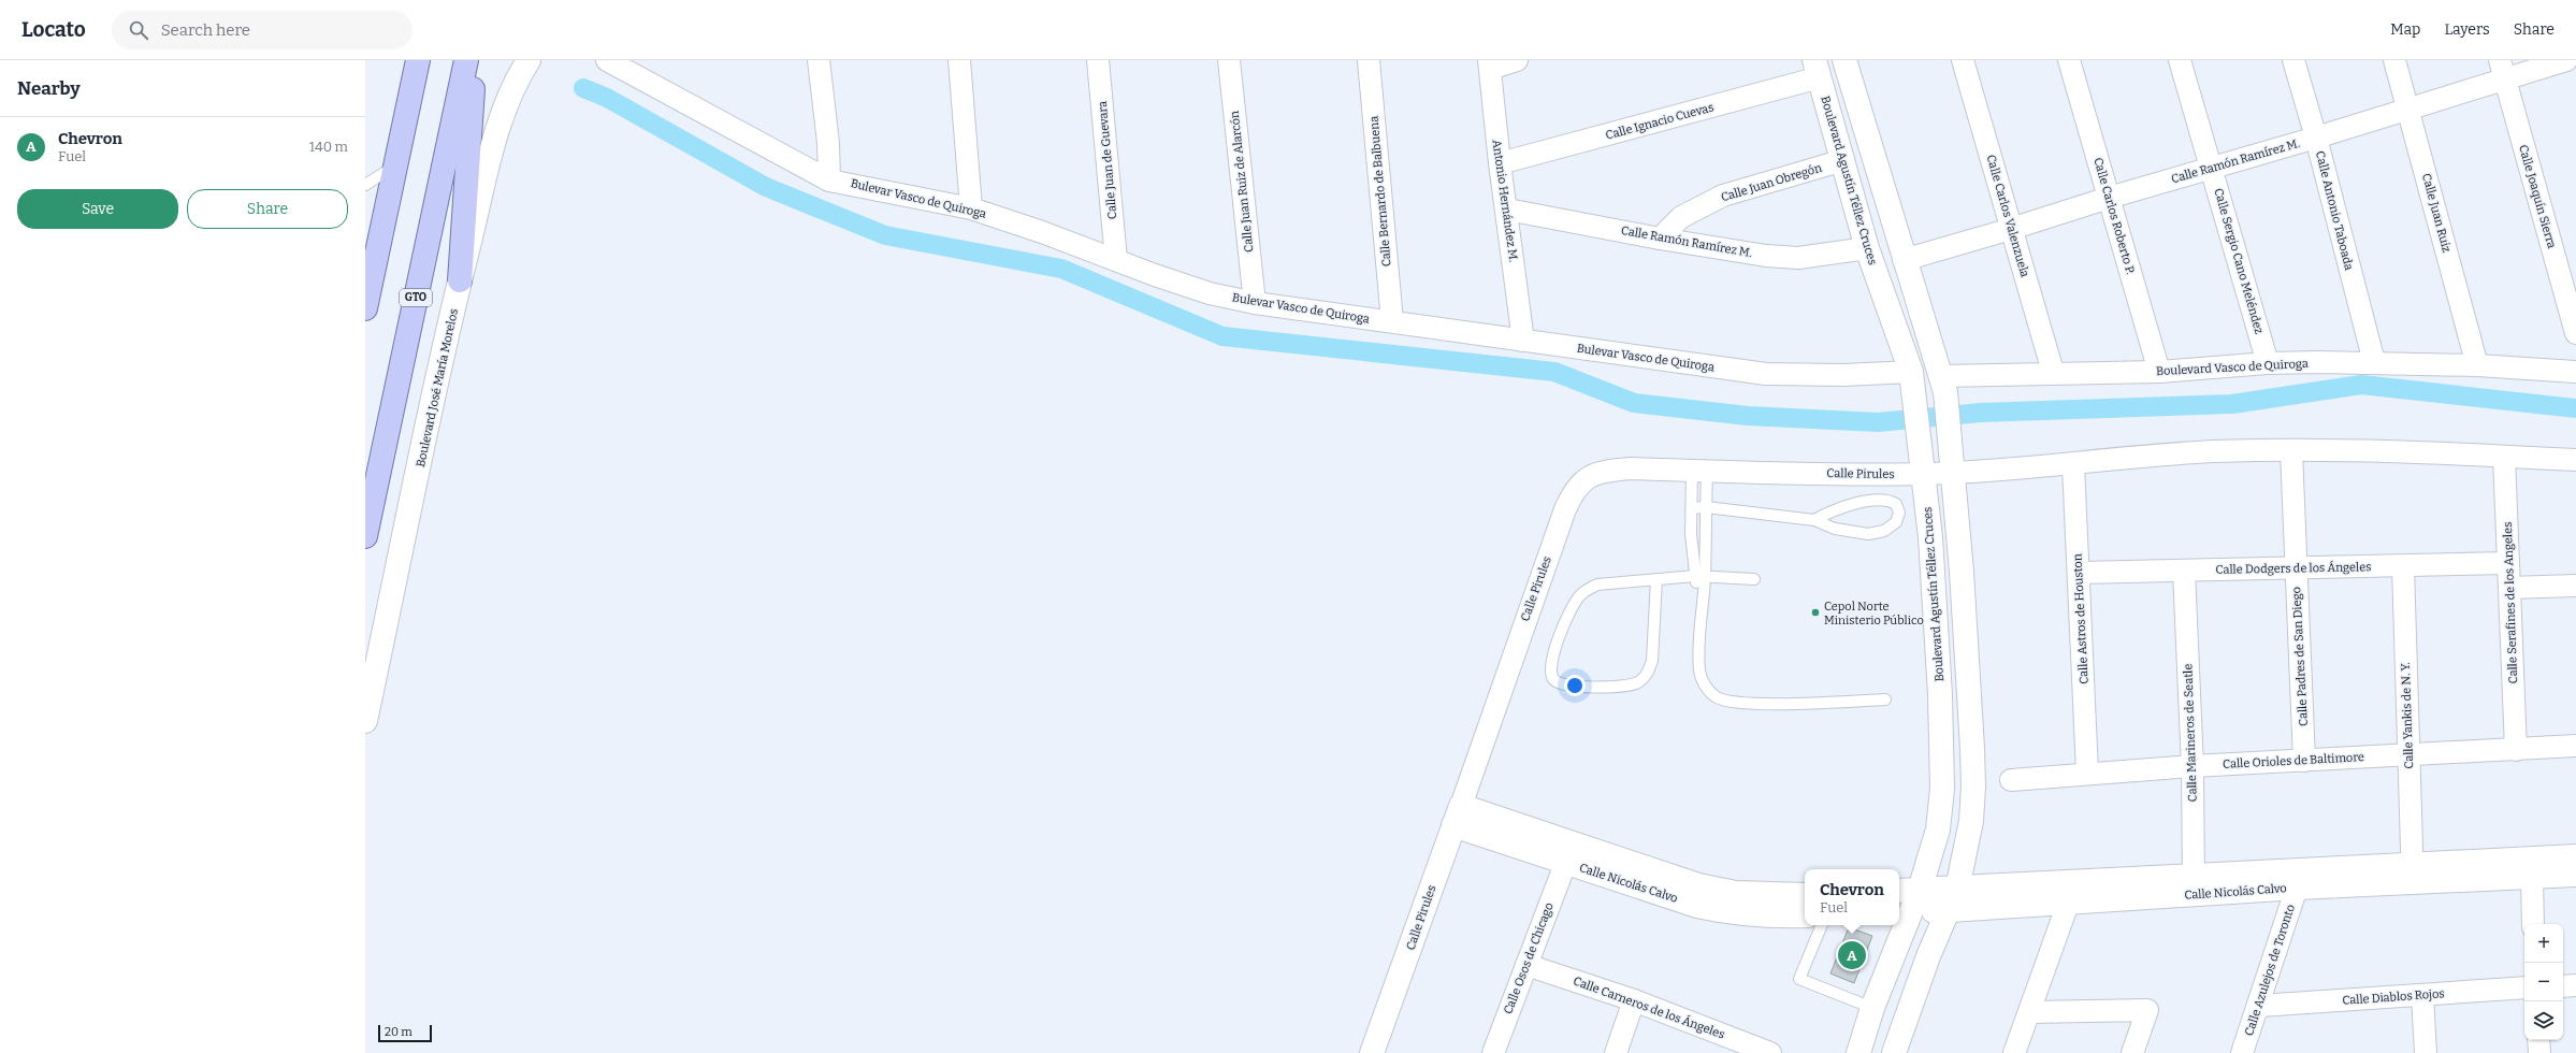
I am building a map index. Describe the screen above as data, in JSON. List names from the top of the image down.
{
  "streets": {
    "main road": ["GTO"],
    "street": [
      "Calle Ignacio Cuevas",
      "Calle Juan de Guevara",
      "Calle Ramón Ramírez M.",
      "Boulevard Agustín Téllez Cruces",
      "Calle Juan Ruiz de Alarcón",
      "Calle Juan Obregón",
      "Calle Bernardo de Balbuena",
      "Calle Joaquín Sierra",
      "Bulevar Vasco de Quiroga",
      "Antonio Hernández M.",
      "Calle Antonio Taboada",
      "Calle Juan Ruiz",
      "Calle Carlos Valenzuela",
      "Calle Carlos Roberto P.",
      "Calle Sergio Cano Meléndez",
      "Boulevard Vasco de Quiroga",
      "Boulevard José María Morelos",
      "Calle Pirules",
      "Calle Dodgers de los Ángeles",
      "Calle Serafines de los Angeles",
      "Calle Astros de Houston",
      "Calle Padres de San Diego",
      "Calle Yankis de N. Y.",
      "Calle Marineros de Seatle",
      "Calle Orioles de Baltimore",
      "Calle Nicolás Calvo",
      "Calle Osos de Chicago",
      "Calle Azulejos de Toronto",
      "Calle Diablos Rojos",
      "Calle Carneros de los Ángeles"
    ]
  },
  "crossings": [
    ["Calle Ignacio Cuevas", "Boulevard Agustín Téllez Cruces"],
    ["Calle Ignacio Cuevas", "Antonio Hernández M."],
    ["Calle Juan de Guevara", "Bulevar Vasco de Quiroga"],
    ["Calle Ramón Ramírez M.", "Boulevard Agustín Téllez Cruces"],
    ["Calle Ramón Ramírez M.", "Calle Juan Obregón"],
    ["Calle Ramón Ramírez M.", "Calle Joaquín Sierra"],
    ["Calle Ramón Ramírez M.", "Antonio Hernández M."],
    ["Calle Ramón Ramírez M.", "Calle Antonio Taboada"],
    ["Calle Ramón Ramírez M.", "Calle Juan Ruiz"],
    ["Calle Ramón Ramírez M.", "Calle Carlos Valenzuela"],
    ["Calle Ramón Ramírez M.", "Calle Carlos Roberto P."],
    ["Calle Ramón Ramírez M.", "Calle Sergio Cano Meléndez"],
    ["Boulevard Agustín Téllez Cruces", "Calle Juan Obregón"],
    ["Boulevard Agustín Téllez Cruces", "Bulevar Vasco de Quiroga"],
    ["Boulevard Agustín Téllez Cruces", "Calle Pirules"],
    ["Boulevard Agustín Téllez Cruces", "Calle Nicolás Calvo"],
    ["Calle Juan Ruiz de Alarcón", "Bulevar Vasco de Quiroga"],
    ["Calle Bernardo de Balbuena", "Bulevar Vasco de Quiroga"],
    ["Bulevar Vasco de Quiroga", "Antonio Hernández M."],
    ["Calle Antonio Taboada", "Boulevard Vasco de Quiroga"],
    ["Calle Juan Ruiz", "Boulevard Vasco de Quiroga"],
    ["Calle Carlos Valenzuela", "Boulevard Vasco de Quiroga"],
    ["Calle Carlos Roberto P.", "Boulevard Vasco de Quiroga"],
    ["Calle Sergio Cano Meléndez", "Boulevard Vasco de Quiroga"],
    ["Calle Pirules", "Calle Serafines de los Angeles"],
    ["Calle Pirules", "Calle Astros de Houston"],
    ["Calle Pirules", "Calle Padres de San Diego"],
    ["Calle Pirules", "Calle Nicolás Calvo"],
    ["Calle Dodgers de los Ángeles", "Calle Serafines de los Angeles"],
    ["Calle Dodgers de los Ángeles", "Calle Astros de Houston"],
    ["Calle Dodgers de los Ángeles", "Calle Padres de San Diego"],
    ["Calle Dodgers de los Ángeles", "Calle Yankis de N. Y."],
    ["Calle Dodgers de los Ángeles", "Calle Marineros de Seatle"],
    ["Calle Serafines de los Angeles", "Calle Orioles de Baltimore"],
    ["Calle Astros de Houston", "Calle Orioles de Baltimore"],
    ["Calle Padres de San Diego", "Calle Orioles de Baltimore"],
    ["Calle Yankis de N. Y.", "Calle Orioles de Baltimore"],
    ["Calle Yankis de N. Y.", "Calle Nicolás Calvo"],
    ["Calle Marineros de Seatle", "Calle Orioles de Baltimore"],
    ["Calle Marineros de Seatle", "Calle Nicolás Calvo"],
    ["Calle Nicolás Calvo", "Calle Osos de Chicago"],
    ["Calle Nicolás Calvo", "Calle Azulejos de Toronto"],
    ["Calle Osos de Chicago", "Calle Carneros de los Ángeles"],
    ["Calle Azulejos de Toronto", "Calle Diablos Rojos"]
  ],
  "places": ["Cepol Norte Ministerio Público"],
  "scale_bar": "20 m",
  "page": {
    "header": "Locato",
    "search": "Search here",
    "nav": ["Map", "Layers", "Share"],
    "heading": "Nearby",
    "list": [
      {
        "mark": "A",
        "name": "Chevron",
        "note": "Fuel",
        "value": "140 m"
      }
    ],
    "buttons": ["Save", "Share"],
    "popup": ["Chevron", "Fuel"],
    "map_buttons": ["+", "−"],
    "pins": "A",
    "scale": "20 m"
  }
}
